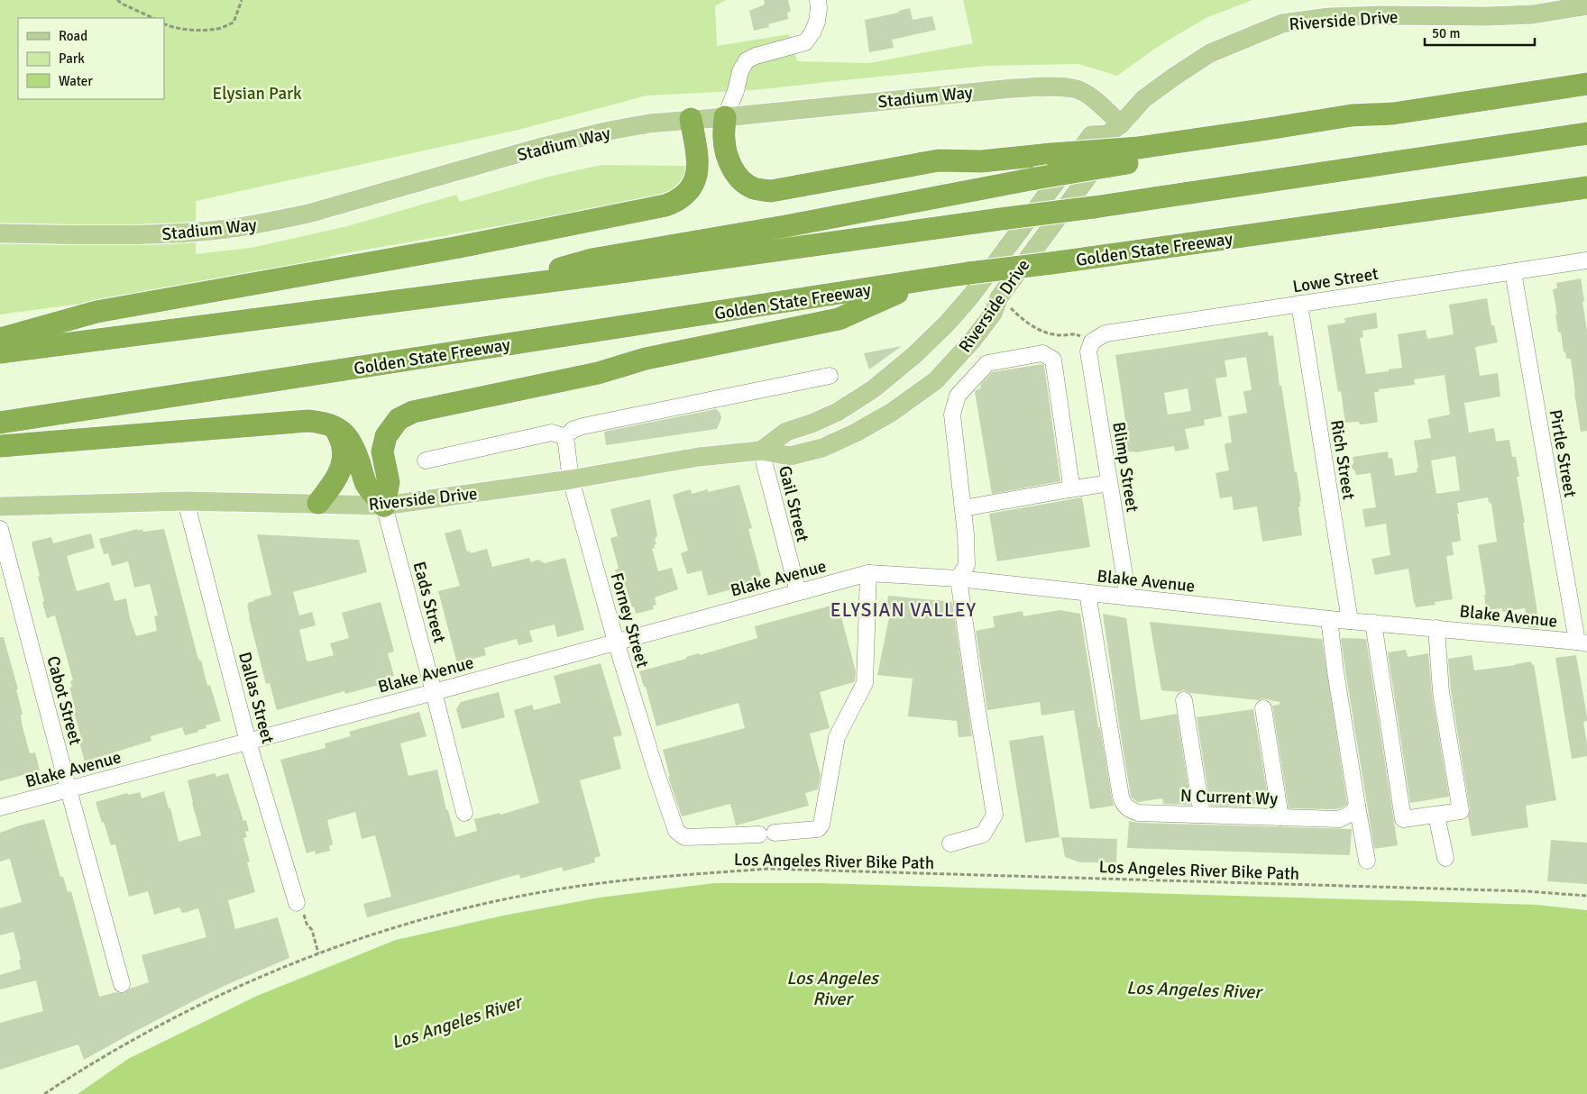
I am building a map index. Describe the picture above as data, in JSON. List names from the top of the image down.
{
  "streets": {
    "highway": ["Golden State Freeway"],
    "main road": ["Riverside Drive", "Stadium Way"],
    "street": [
      "Lowe Street",
      "Pirtle Street",
      "Rich Street",
      "Blimp Street",
      "Gail Street",
      "Blake Avenue",
      "Eads Street",
      "Forney Street",
      "Dallas Street",
      "Cabot Street",
      "N Current Wy"
    ],
    "path": ["Los Angeles River Bike Path"]
  },
  "crossings": [
    ["Riverside Drive", "Stadium Way"],
    ["Riverside Drive", "Gail Street"],
    ["Riverside Drive", "Eads Street"],
    ["Riverside Drive", "Forney Street"],
    ["Riverside Drive", "Dallas Street"],
    ["Lowe Street", "Pirtle Street"],
    ["Lowe Street", "Rich Street"],
    ["Lowe Street", "Blimp Street"],
    ["Pirtle Street", "Blake Avenue"],
    ["Rich Street", "Blake Avenue"],
    ["Blimp Street", "Blake Avenue"],
    ["Gail Street", "Blake Avenue"],
    ["Blake Avenue", "Eads Street"],
    ["Blake Avenue", "Forney Street"],
    ["Blake Avenue", "Dallas Street"],
    ["Blake Avenue", "Cabot Street"],
    ["Blake Avenue", "N Current Wy"]
  ],
  "districts": ["ELYSIAN VALLEY"],
  "water": ["Los Angeles River"],
  "parks": ["Elysian Park"],
  "legend": ["Road", "Park", "Water"],
  "scale_bar": "50 m"
}
